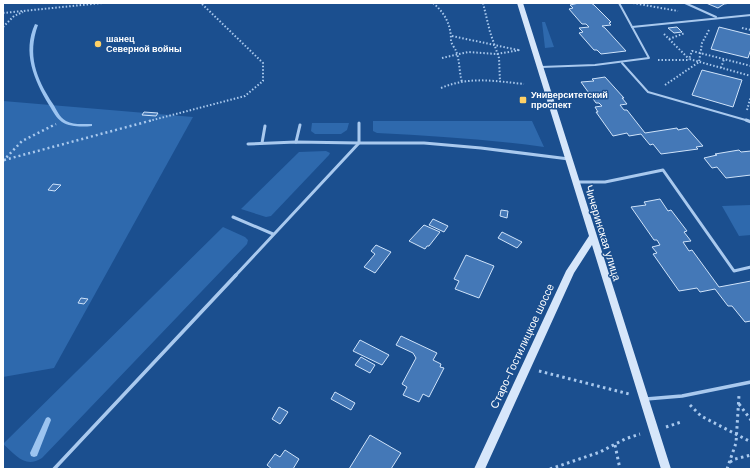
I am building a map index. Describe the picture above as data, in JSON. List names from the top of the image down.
{
  "streets": {
    "main road": ["Чичеринская улица", "Старо-Гостилицкое шоссе"]
  },
  "crossings": [
    ["Чичеринская улица", "Старо-Гостилицкое шоссе"]
  ],
  "places": {
    "other": ["шанец Северной войны"],
    "transit": ["Университетский проспект"]
  }
}
